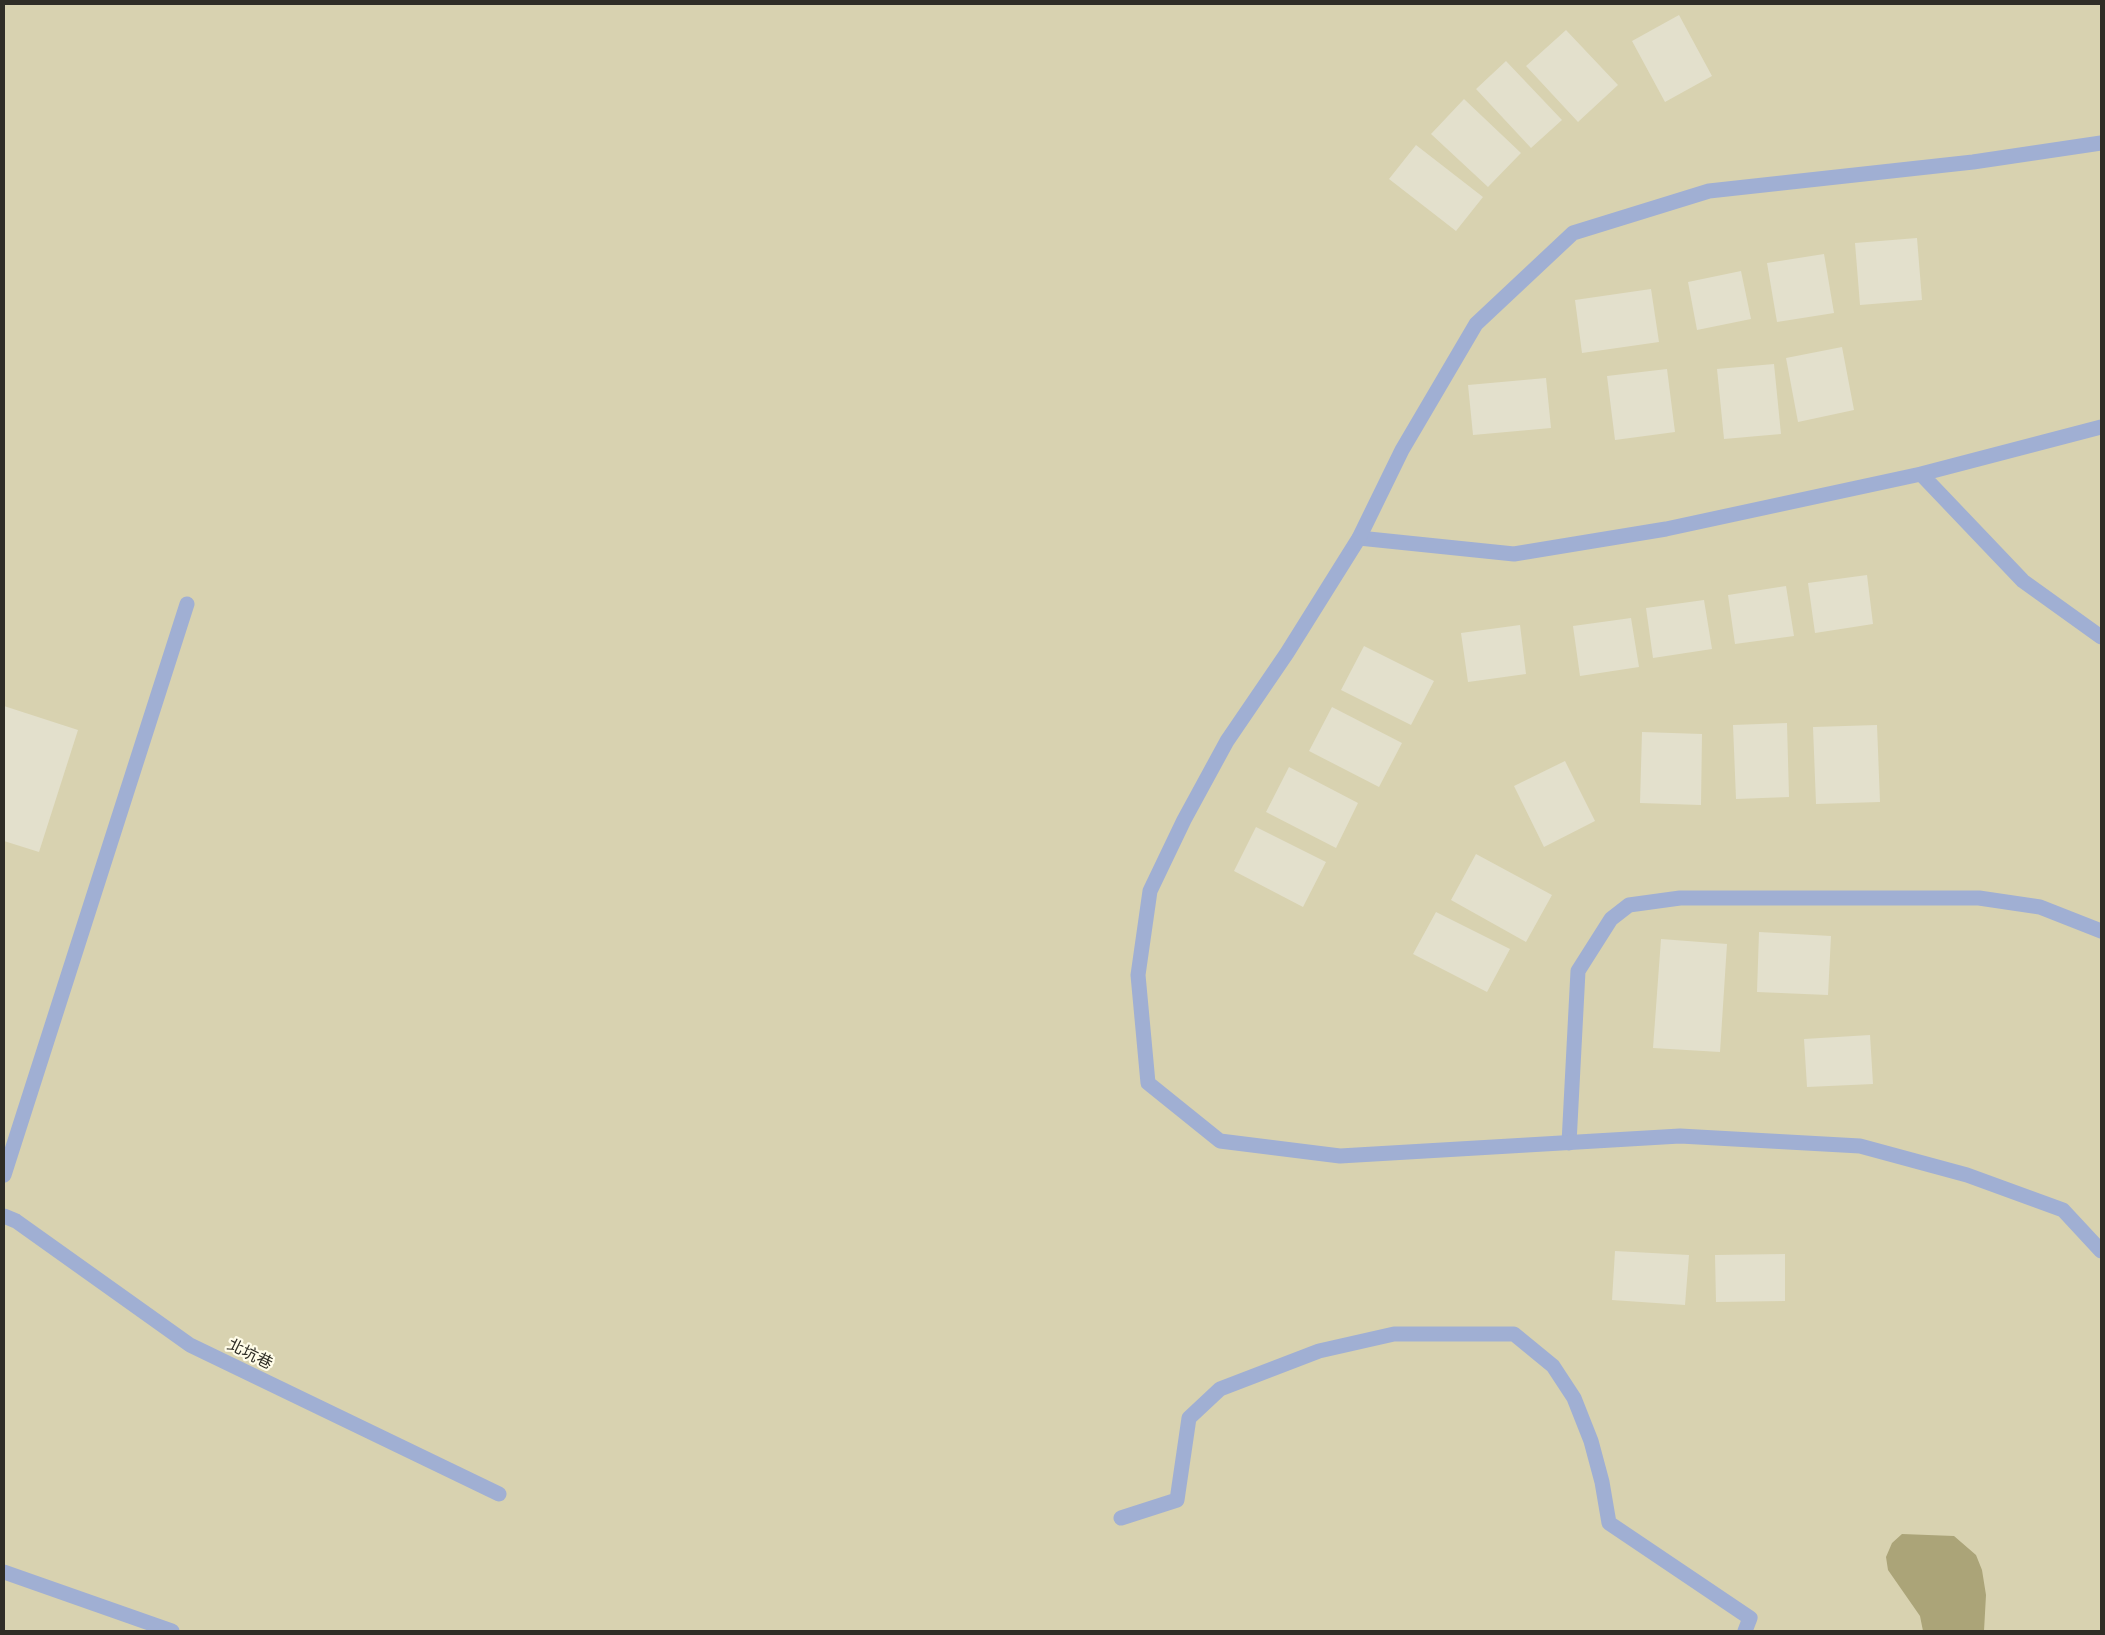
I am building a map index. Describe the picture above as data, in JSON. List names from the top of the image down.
{
  "streets": {
    "street": ["北坑巷"]
  }
}
